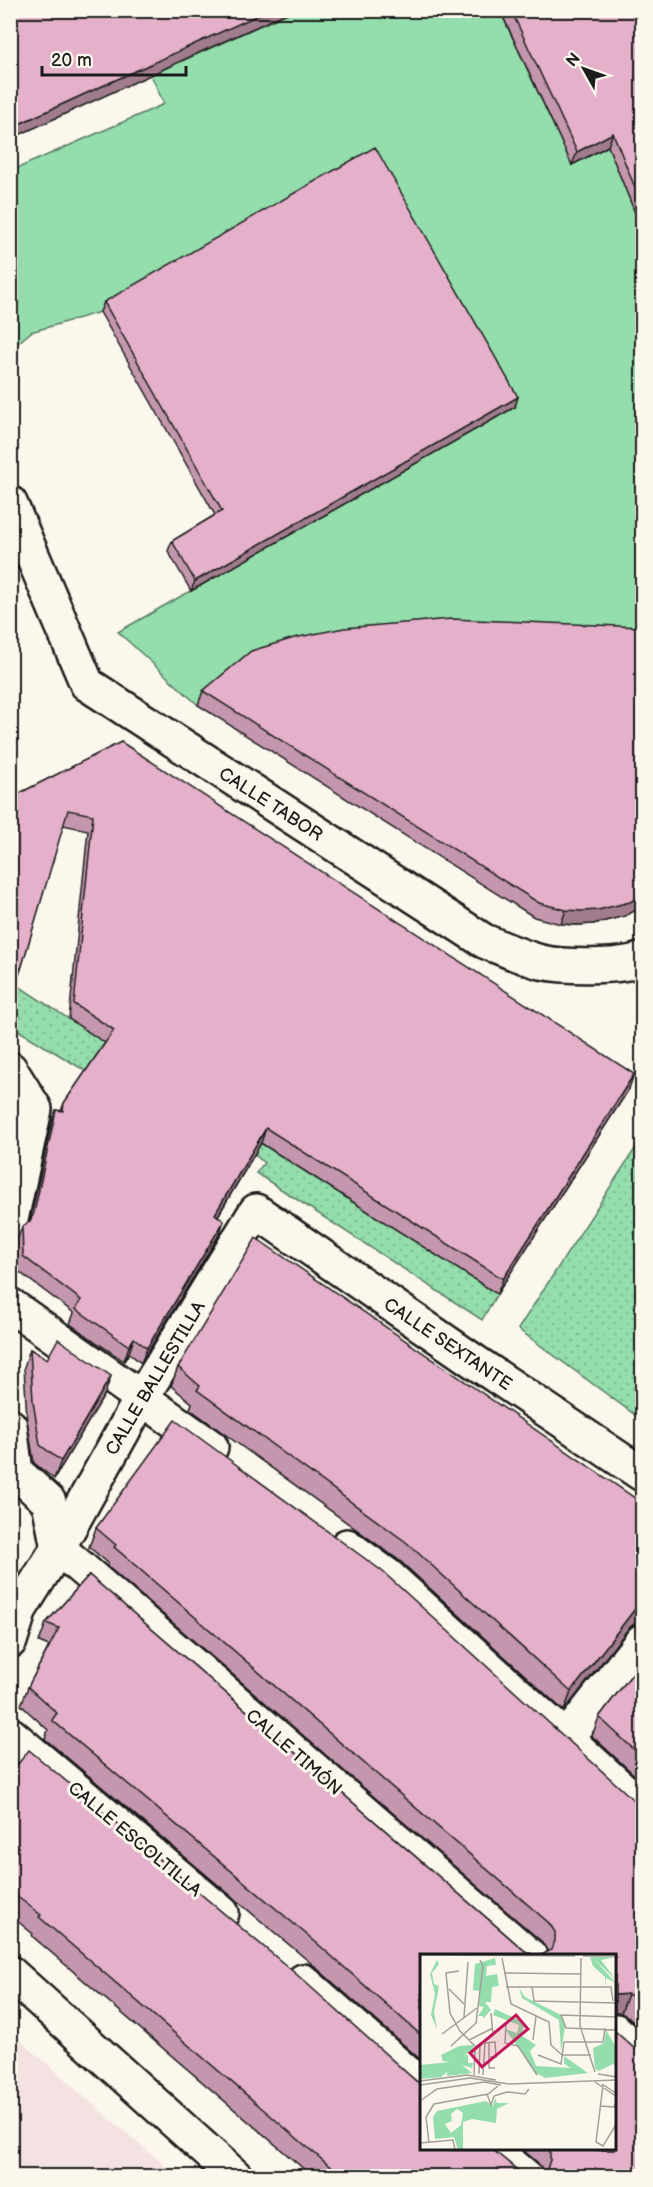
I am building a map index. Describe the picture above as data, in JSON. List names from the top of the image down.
{
  "streets": {
    "street": [
      "CALLE TABOR",
      "CALLE SEXTANTE",
      "CALLE BALLESTILLA",
      "CALLE TIMÓN",
      "CALLE ESCOLTILLA"
    ]
  },
  "crossings": [
    ["CALLE SEXTANTE", "CALLE BALLESTILLA"],
    ["CALLE BALLESTILLA", "CALLE TIMÓN"]
  ],
  "scale_bar": "20 m",
  "north": "top left"
}
